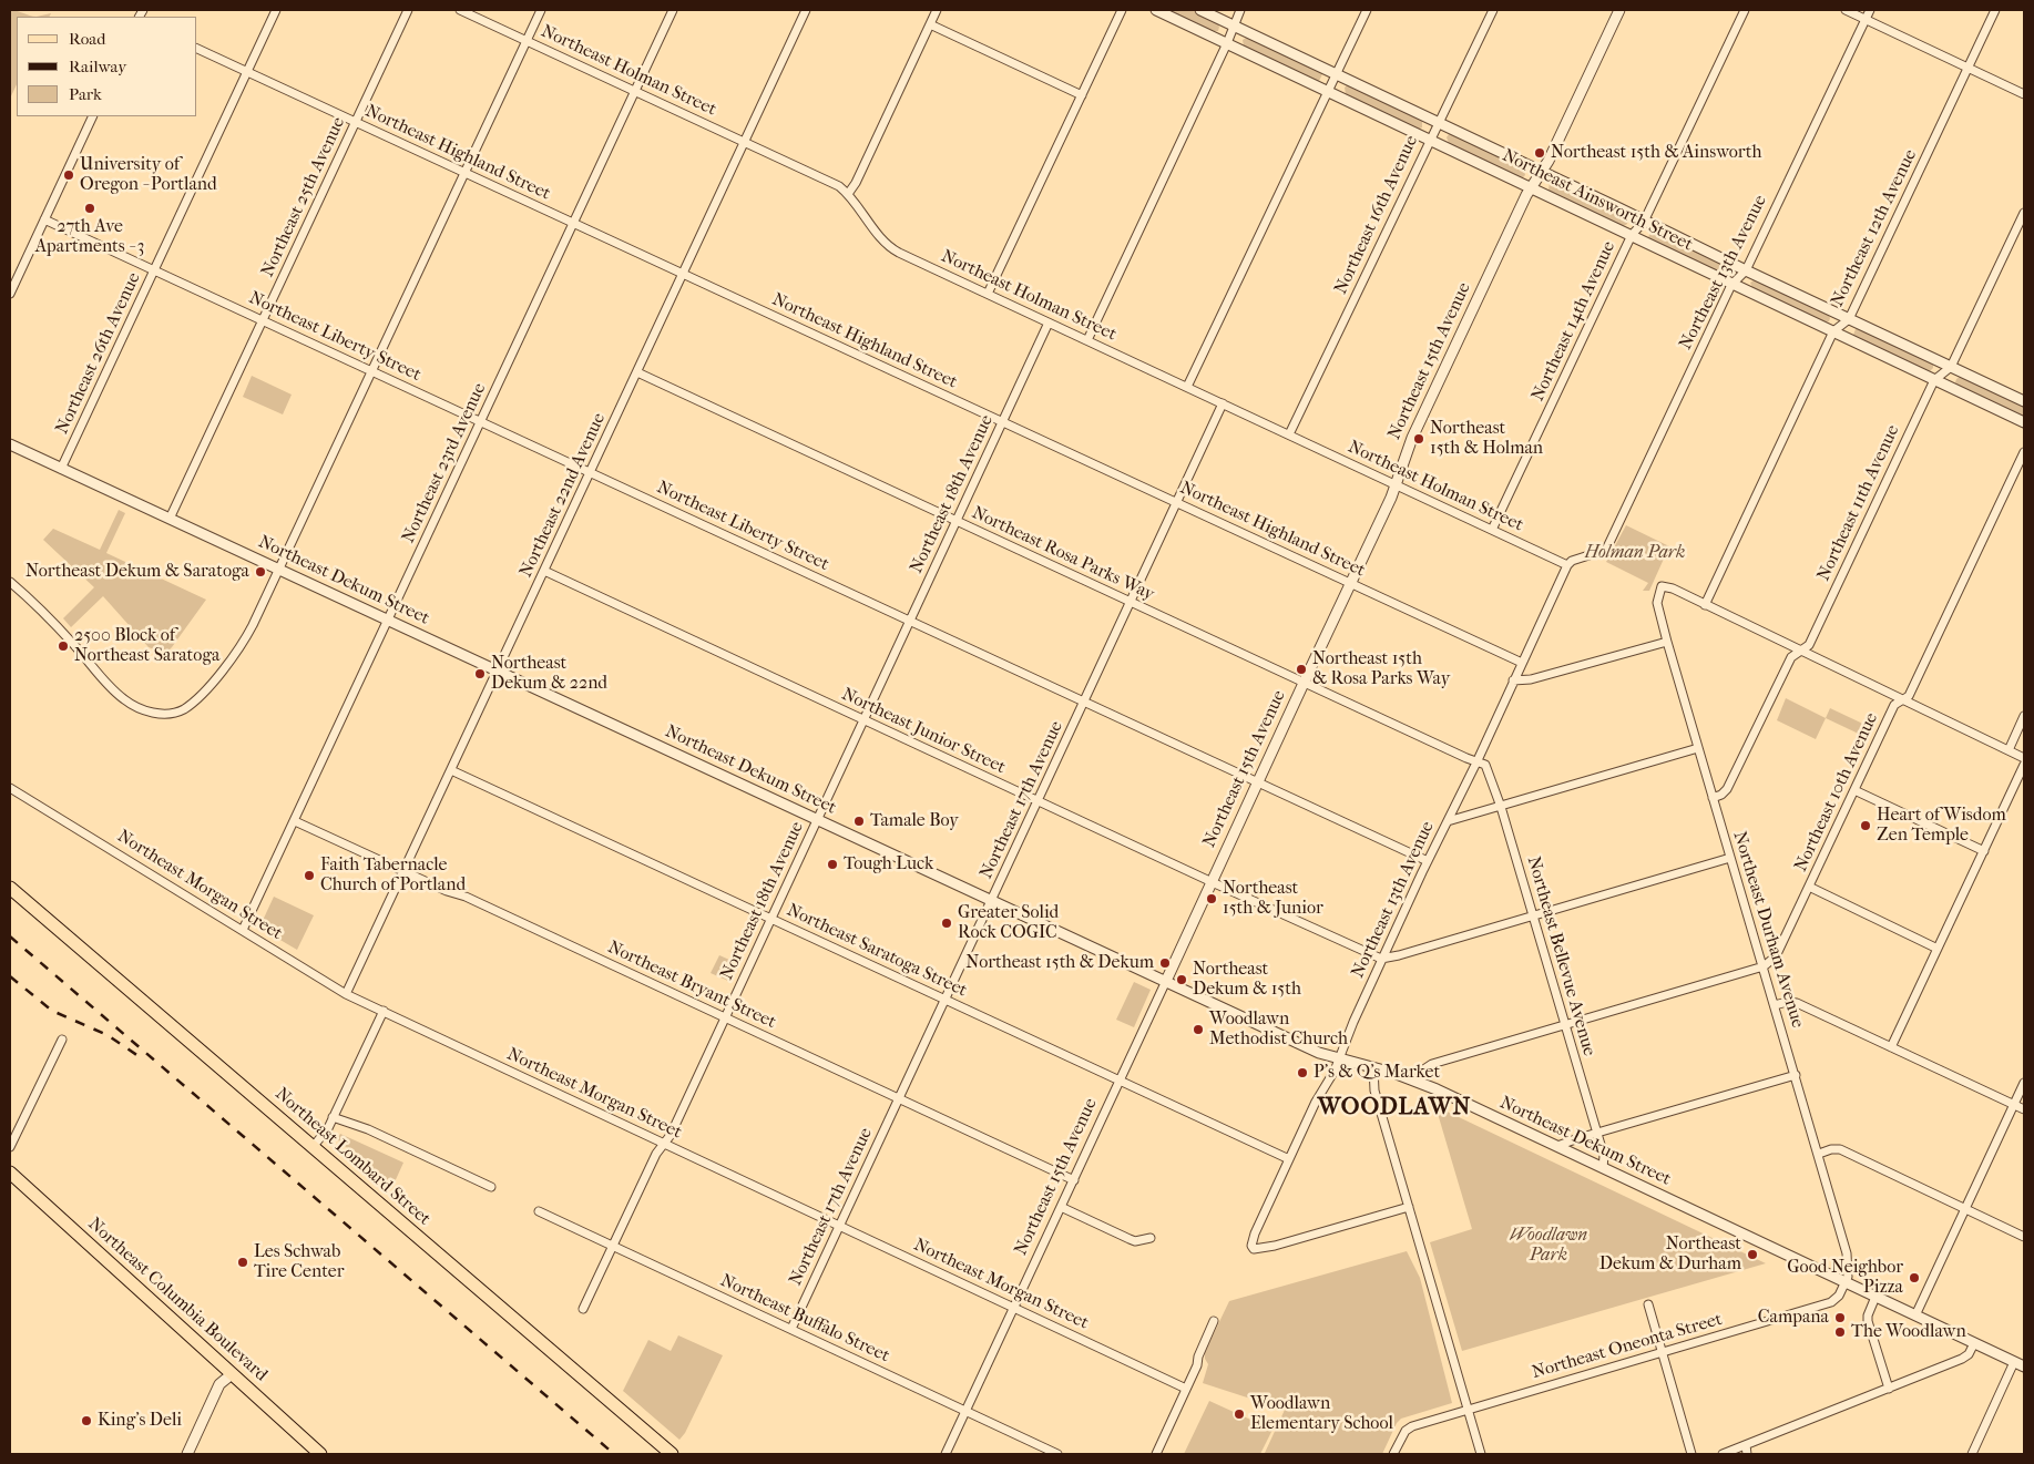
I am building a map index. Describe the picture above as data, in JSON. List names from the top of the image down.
{
  "streets": {
    "main road": ["Northeast Lombard Street", "Northeast Columbia Boulevard"],
    "street": [
      "Northeast Holman Street",
      "Northeast Highland Street",
      "Northeast 25th Avenue",
      "Northeast Ainsworth Street",
      "Northeast 16th Avenue",
      "Northeast 12th Avenue",
      "Northeast 13th Avenue",
      "Northeast 14th Avenue",
      "Northeast Liberty Street",
      "Northeast 26th Avenue",
      "Northeast 15th Avenue",
      "Northeast 23rd Avenue",
      "Northeast 18th Avenue",
      "Northeast 22nd Avenue",
      "Northeast 11th Avenue",
      "Northeast Rosa Parks Way",
      "Northeast Dekum Street",
      "Northeast Junior Street",
      "Northeast 10th Avenue",
      "Northeast 17th Avenue",
      "Northeast Morgan Street",
      "Northeast Durham Avenue",
      "Northeast Saratoga Street",
      "Northeast Bellevue Avenue",
      "Northeast Bryant Street",
      "Northeast Buffalo Street",
      "Northeast Oneonta Street"
    ]
  },
  "crossings": [
    ["Northeast Holman Street", "Northeast 16th Avenue"],
    ["Northeast Holman Street", "Northeast 13th Avenue"],
    ["Northeast Holman Street", "Northeast 14th Avenue"],
    ["Northeast Holman Street", "Northeast 15th Avenue"],
    ["Northeast Holman Street", "Northeast 23rd Avenue"],
    ["Northeast Holman Street", "Northeast 18th Avenue"],
    ["Northeast Holman Street", "Northeast 22nd Avenue"],
    ["Northeast Holman Street", "Northeast 17th Avenue"],
    ["Northeast Highland Street", "Northeast 25th Avenue"],
    ["Northeast Highland Street", "Northeast 13th Avenue"],
    ["Northeast Highland Street", "Northeast 26th Avenue"],
    ["Northeast Highland Street", "Northeast 15th Avenue"],
    ["Northeast Highland Street", "Northeast 23rd Avenue"],
    ["Northeast Highland Street", "Northeast 18th Avenue"],
    ["Northeast Highland Street", "Northeast 22nd Avenue"],
    ["Northeast Highland Street", "Northeast 17th Avenue"],
    ["Northeast 25th Avenue", "Northeast Liberty Street"],
    ["Northeast 25th Avenue", "Northeast Dekum Street"],
    ["Northeast Ainsworth Street", "Northeast 16th Avenue"],
    ["Northeast Ainsworth Street", "Northeast 12th Avenue"],
    ["Northeast Ainsworth Street", "Northeast 13th Avenue"],
    ["Northeast Ainsworth Street", "Northeast 14th Avenue"],
    ["Northeast Ainsworth Street", "Northeast 15th Avenue"],
    ["Northeast Ainsworth Street", "Northeast 11th Avenue"],
    ["Northeast 12th Avenue", "Northeast Durham Avenue"],
    ["Northeast 13th Avenue", "Northeast Liberty Street"],
    ["Northeast 13th Avenue", "Northeast Rosa Parks Way"],
    ["Northeast 13th Avenue", "Northeast Dekum Street"],
    ["Northeast 13th Avenue", "Northeast Junior Street"],
    ["Northeast 13th Avenue", "Northeast Saratoga Street"],
    ["Northeast 13th Avenue", "Northeast Bellevue Avenue"],
    ["Northeast Liberty Street", "Northeast 26th Avenue"],
    ["Northeast Liberty Street", "Northeast 15th Avenue"],
    ["Northeast Liberty Street", "Northeast 23rd Avenue"],
    ["Northeast Liberty Street", "Northeast 18th Avenue"],
    ["Northeast Liberty Street", "Northeast 22nd Avenue"],
    ["Northeast Liberty Street", "Northeast 17th Avenue"],
    ["Northeast 26th Avenue", "Northeast Dekum Street"],
    ["Northeast 15th Avenue", "Northeast Rosa Parks Way"],
    ["Northeast 15th Avenue", "Northeast Dekum Street"],
    ["Northeast 15th Avenue", "Northeast Junior Street"],
    ["Northeast 15th Avenue", "Northeast Morgan Street"],
    ["Northeast 15th Avenue", "Northeast Saratoga Street"],
    ["Northeast 15th Avenue", "Northeast Bryant Street"],
    ["Northeast 15th Avenue", "Northeast Buffalo Street"],
    ["Northeast 23rd Avenue", "Northeast Dekum Street"],
    ["Northeast 23rd Avenue", "Northeast Morgan Street"],
    ["Northeast 23rd Avenue", "Northeast Bryant Street"],
    ["Northeast 18th Avenue", "Northeast Rosa Parks Way"],
    ["Northeast 18th Avenue", "Northeast Dekum Street"],
    ["Northeast 18th Avenue", "Northeast Junior Street"],
    ["Northeast 18th Avenue", "Northeast Morgan Street"],
    ["Northeast 18th Avenue", "Northeast Saratoga Street"],
    ["Northeast 18th Avenue", "Northeast Bryant Street"],
    ["Northeast 18th Avenue", "Northeast Buffalo Street"],
    ["Northeast 22nd Avenue", "Northeast Rosa Parks Way"],
    ["Northeast 22nd Avenue", "Northeast Dekum Street"],
    ["Northeast 22nd Avenue", "Northeast Junior Street"],
    ["Northeast 22nd Avenue", "Northeast Morgan Street"],
    ["Northeast 22nd Avenue", "Northeast Saratoga Street"],
    ["Northeast 22nd Avenue", "Northeast Bryant Street"],
    ["Northeast 11th Avenue", "Northeast Durham Avenue"],
    ["Northeast Rosa Parks Way", "Northeast 17th Avenue"],
    ["Northeast Rosa Parks Way", "Northeast Bellevue Avenue"],
    ["Northeast Dekum Street", "Northeast 17th Avenue"],
    ["Northeast Dekum Street", "Northeast Durham Avenue"],
    ["Northeast Dekum Street", "Northeast Bellevue Avenue"],
    ["Northeast Dekum Street", "Northeast Oneonta Street"],
    ["Northeast Junior Street", "Northeast 17th Avenue"],
    ["Northeast 10th Avenue", "Northeast Durham Avenue"],
    ["Northeast 17th Avenue", "Northeast Morgan Street"],
    ["Northeast 17th Avenue", "Northeast Saratoga Street"],
    ["Northeast 17th Avenue", "Northeast Bryant Street"],
    ["Northeast 17th Avenue", "Northeast Buffalo Street"],
    ["Northeast Durham Avenue", "Northeast Oneonta Street"]
  ],
  "districts": ["WOODLAWN"],
  "parks": ["Holman Park", "Woodlawn Park"],
  "places": [
    "Northeast 15th & Ainsworth",
    "University of Oregon - Portland",
    "27th Ave Apartments - 3",
    "Northeast 15th & Holman",
    "Northeast Dekum & Saratoga",
    "2500 Block of Northeast Saratoga",
    "Northeast 15th & Rosa Parks Way",
    "Northeast Dekum & 22nd",
    "Tamale Boy",
    "Heart of Wisdom Zen Temple",
    "Tough Luck",
    "Faith Tabernacle Church of Portland",
    "Northeast 15th & Junior",
    "Greater Solid Rock COGIC",
    "Northeast 15th & Dekum",
    "Northeast Dekum & 15th",
    "Woodlawn Methodist Church",
    "P's & Q's Market",
    "Northeast Dekum & Durham",
    "Les Schwab Tire Center",
    "Good Neighbor Pizza",
    "Campana",
    "The Woodlawn",
    "Woodlawn Elementary School",
    "King's Deli"
  ],
  "legend": ["Road", "Railway", "Park"]
}
